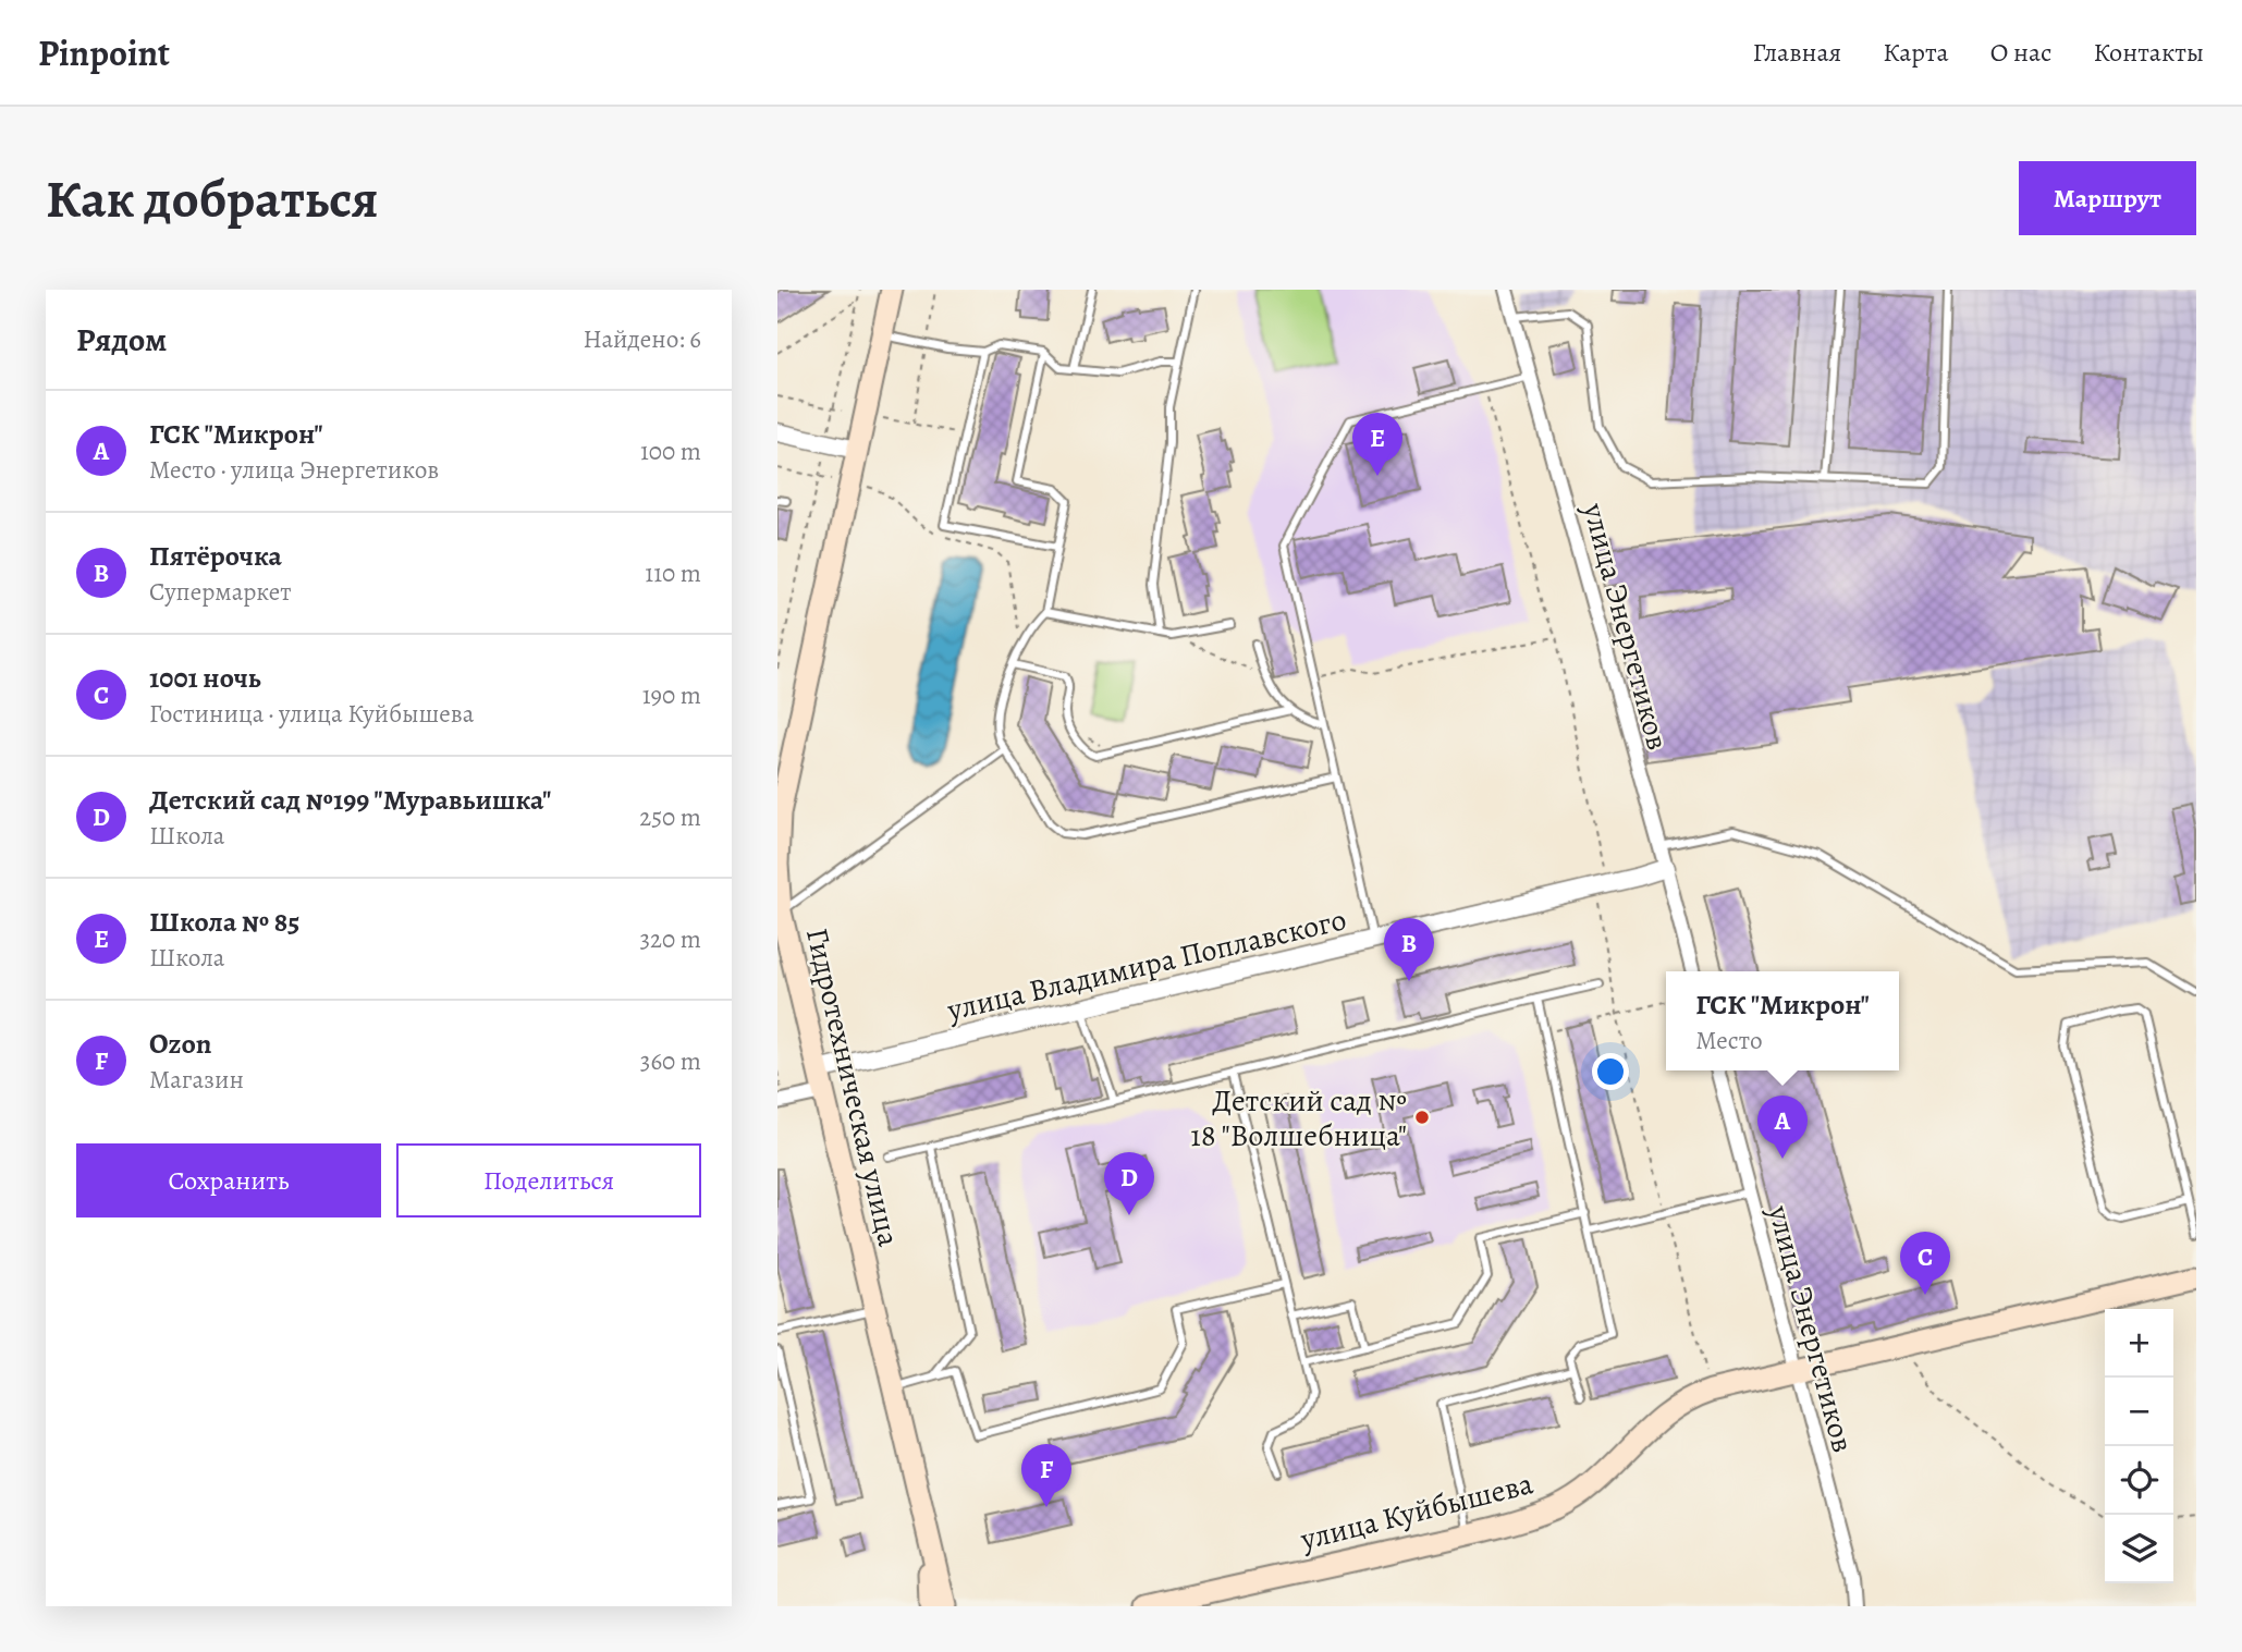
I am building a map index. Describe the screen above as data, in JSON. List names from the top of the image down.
{
  "streets": {
    "main road": ["Гидротехническая улица", "улица Куйбышева"],
    "street": ["улица Энергетиков", "улица Владимира Поплавского"]
  },
  "crossings": [
    ["улица Энергетиков", "улица Владимира Поплавского"],
    ["улица Энергетиков", "улица Куйбышева"],
    ["улица Владимира Поплавского", "Гидротехническая улица"]
  ],
  "places": ["Детский сад № 18 \"Волшебница\""],
  "page": {
    "header": "Pinpoint",
    "nav": [
      "Главная",
      "Карта",
      "О нас",
      "Контакты"
    ],
    "buttons": [
      "Маршрут",
      ["Сохранить", "Поделиться"]
    ],
    "title": "Как добраться",
    "heading": ["Рядом", "Найдено: 6"],
    "list": [
      {
        "mark": "A",
        "name": "ГСК \"Микрон\"",
        "note": "Место · улица Энергетиков",
        "value": "100 m"
      },
      {
        "mark": "B",
        "name": "Пятёрочка",
        "note": "Супермаркет",
        "value": "110 m"
      },
      {
        "mark": "C",
        "name": "1001 ночь",
        "note": "Гостиница · улица Куйбышева",
        "value": "190 m"
      },
      {
        "mark": "D",
        "name": "Детский сад №199 \"Муравьишка\"",
        "note": "Школа",
        "value": "250 m"
      },
      {
        "mark": "E",
        "name": "Школа № 85",
        "note": "Школа",
        "value": "320 m"
      },
      {
        "mark": "F",
        "name": "Ozon",
        "note": "Магазин",
        "value": "360 m"
      }
    ],
    "pins": [
      "E",
      "B",
      "A",
      "D",
      "C",
      "F"
    ],
    "popup": ["ГСК \"Микрон\"", "Место"],
    "map_buttons": ["+", "−"]
  }
}
